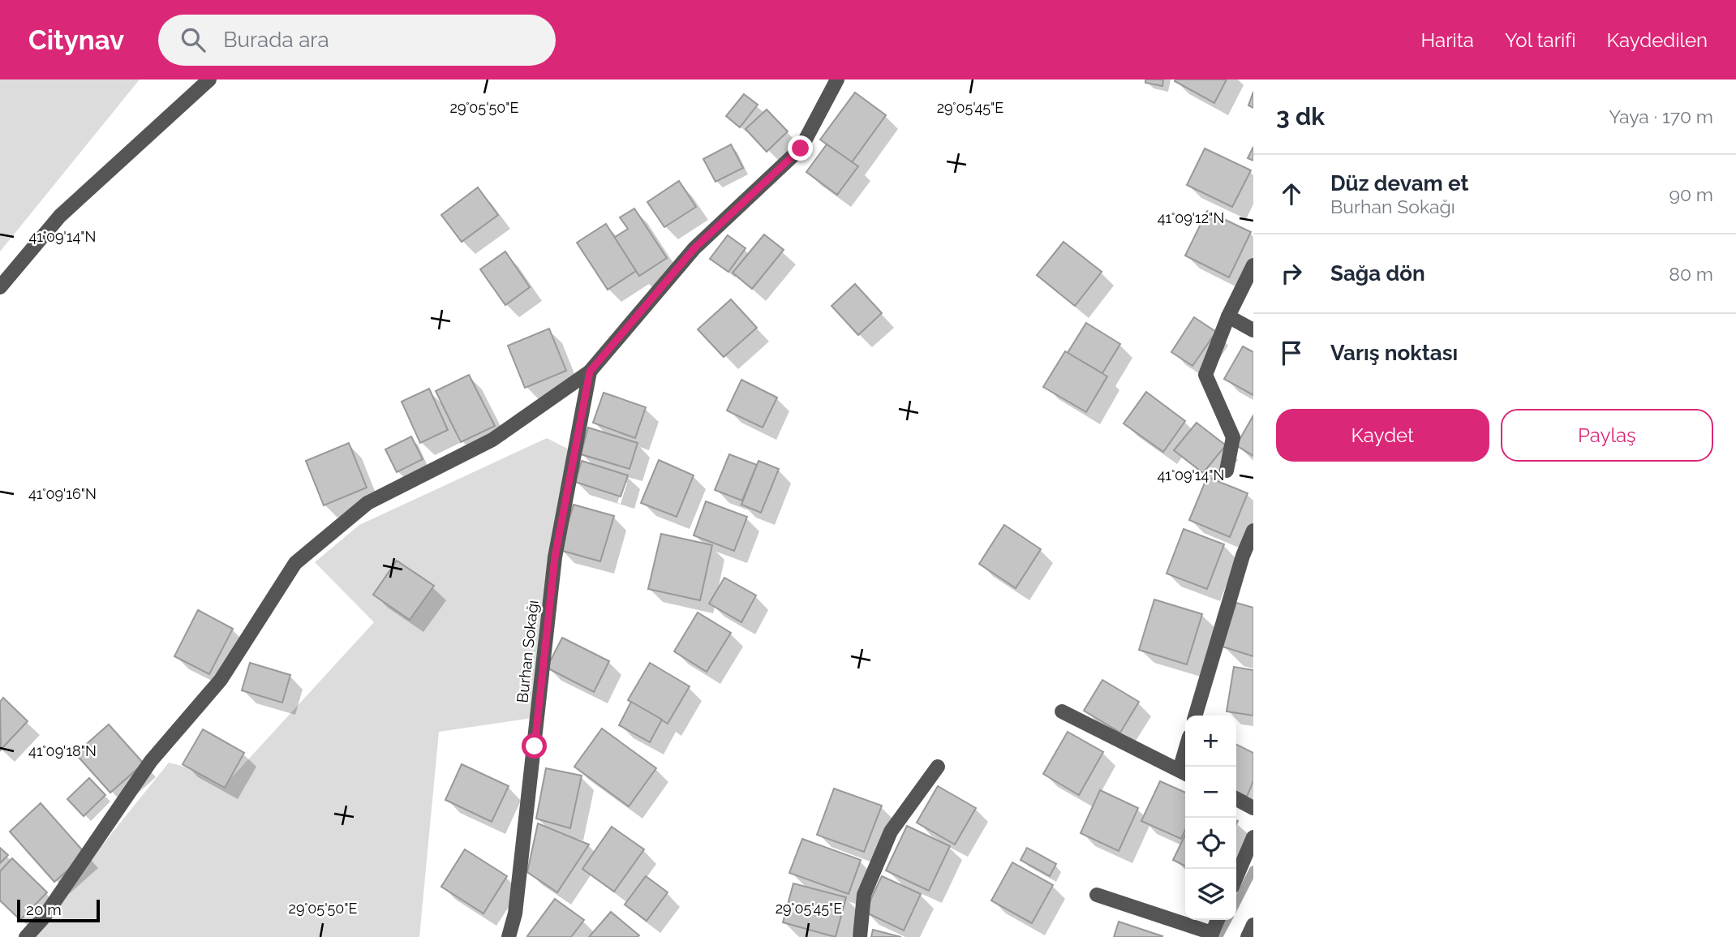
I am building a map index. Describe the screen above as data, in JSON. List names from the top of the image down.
{
  "streets": {
    "street": ["Burhan Sokağı"]
  },
  "scale_bar": "20 m",
  "page": {
    "header": "Citynav",
    "search": "Burada ara",
    "nav": ["Harita", "Yol tarifi", "Kaydedilen"],
    "heading": ["3 dk", "Yaya · 170 m"],
    "list": [
      ["Düz devam et", "Burhan Sokağı", "90 m"],
      ["Sağa dön", "80 m"],
      "Varış noktası"
    ],
    "buttons": ["Kaydet", "Paylaş"],
    "map_buttons": ["+", "−"],
    "scale": "20 m"
  },
  "coordinates": [
    "29°05'50\"E",
    "29°05'45\"E",
    "41°09'12\"N",
    "41°09'14\"N",
    "41°09'16\"N",
    "41°09'18\"N"
  ]
}
